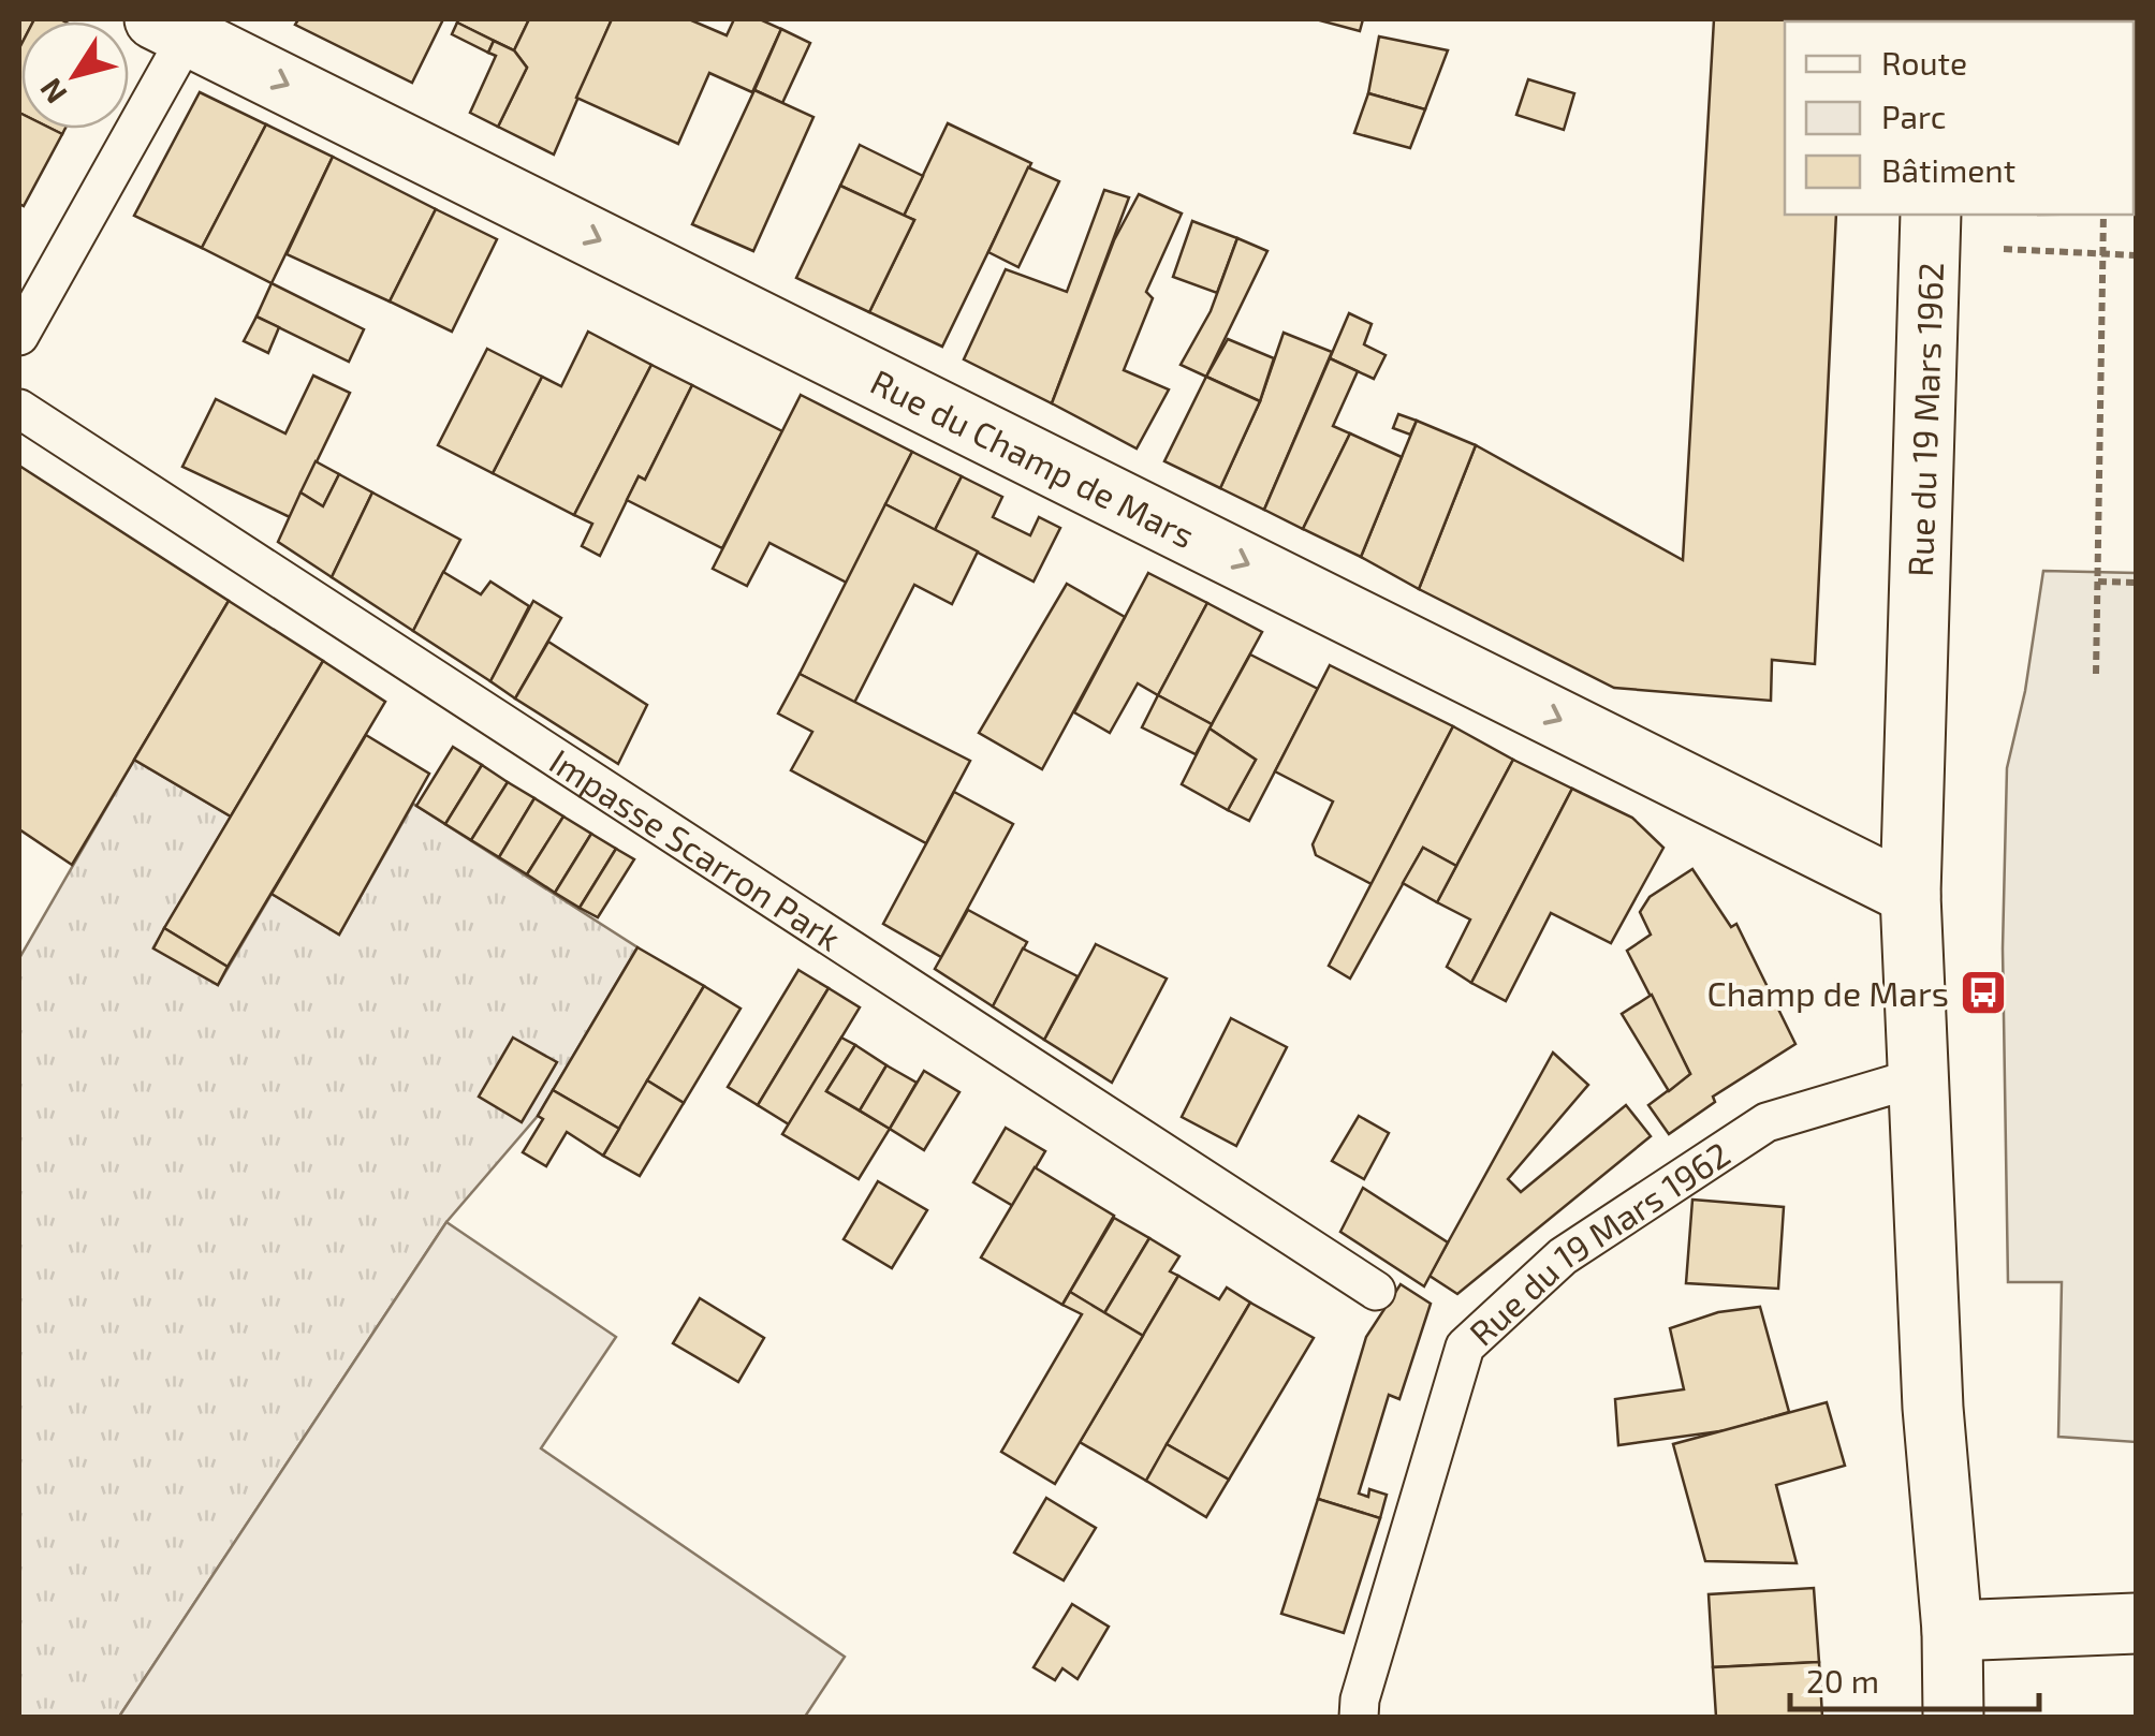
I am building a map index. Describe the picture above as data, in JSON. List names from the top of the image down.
{
  "streets": {
    "street": ["Rue du 19 Mars 1962", "Rue du Champ de Mars"],
    "lane": ["Impasse Scarron Park"]
  },
  "crossings": [
    ["Rue du 19 Mars 1962", "Rue du Champ de Mars"]
  ],
  "one_way": ["Rue du Champ de Mars"],
  "places": {
    "bus stop": ["Champ de Mars"]
  },
  "legend": ["Route", "Parc", "Bâtiment"],
  "scale_bar": "20 m",
  "north": "bottom left"
}
